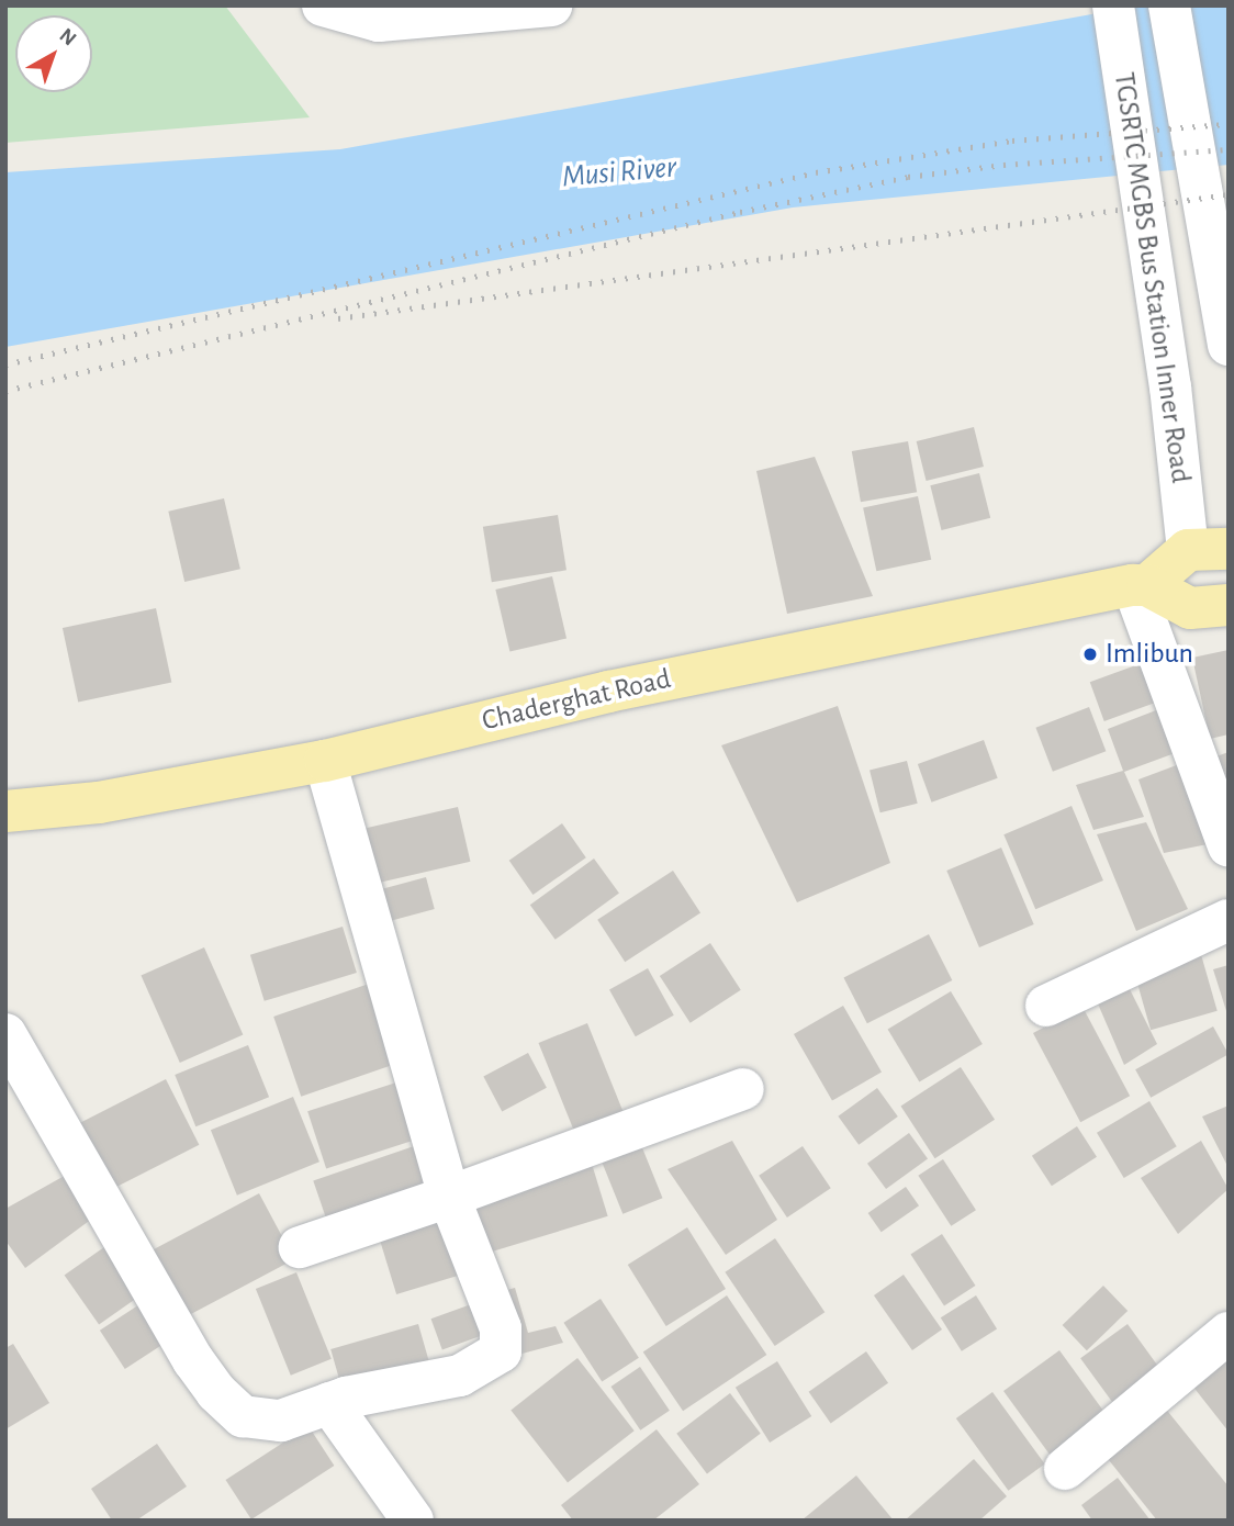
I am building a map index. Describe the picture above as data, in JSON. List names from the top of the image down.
{
  "streets": {
    "main road": ["Chaderghat Road"],
    "street": ["TGSRTC MGBS Bus Station Inner Road"]
  },
  "crossings": [
    ["TGSRTC MGBS Bus Station Inner Road", "Chaderghat Road"]
  ],
  "water": ["Musi River"],
  "places": ["Imlibun"],
  "north": "top right"
}
